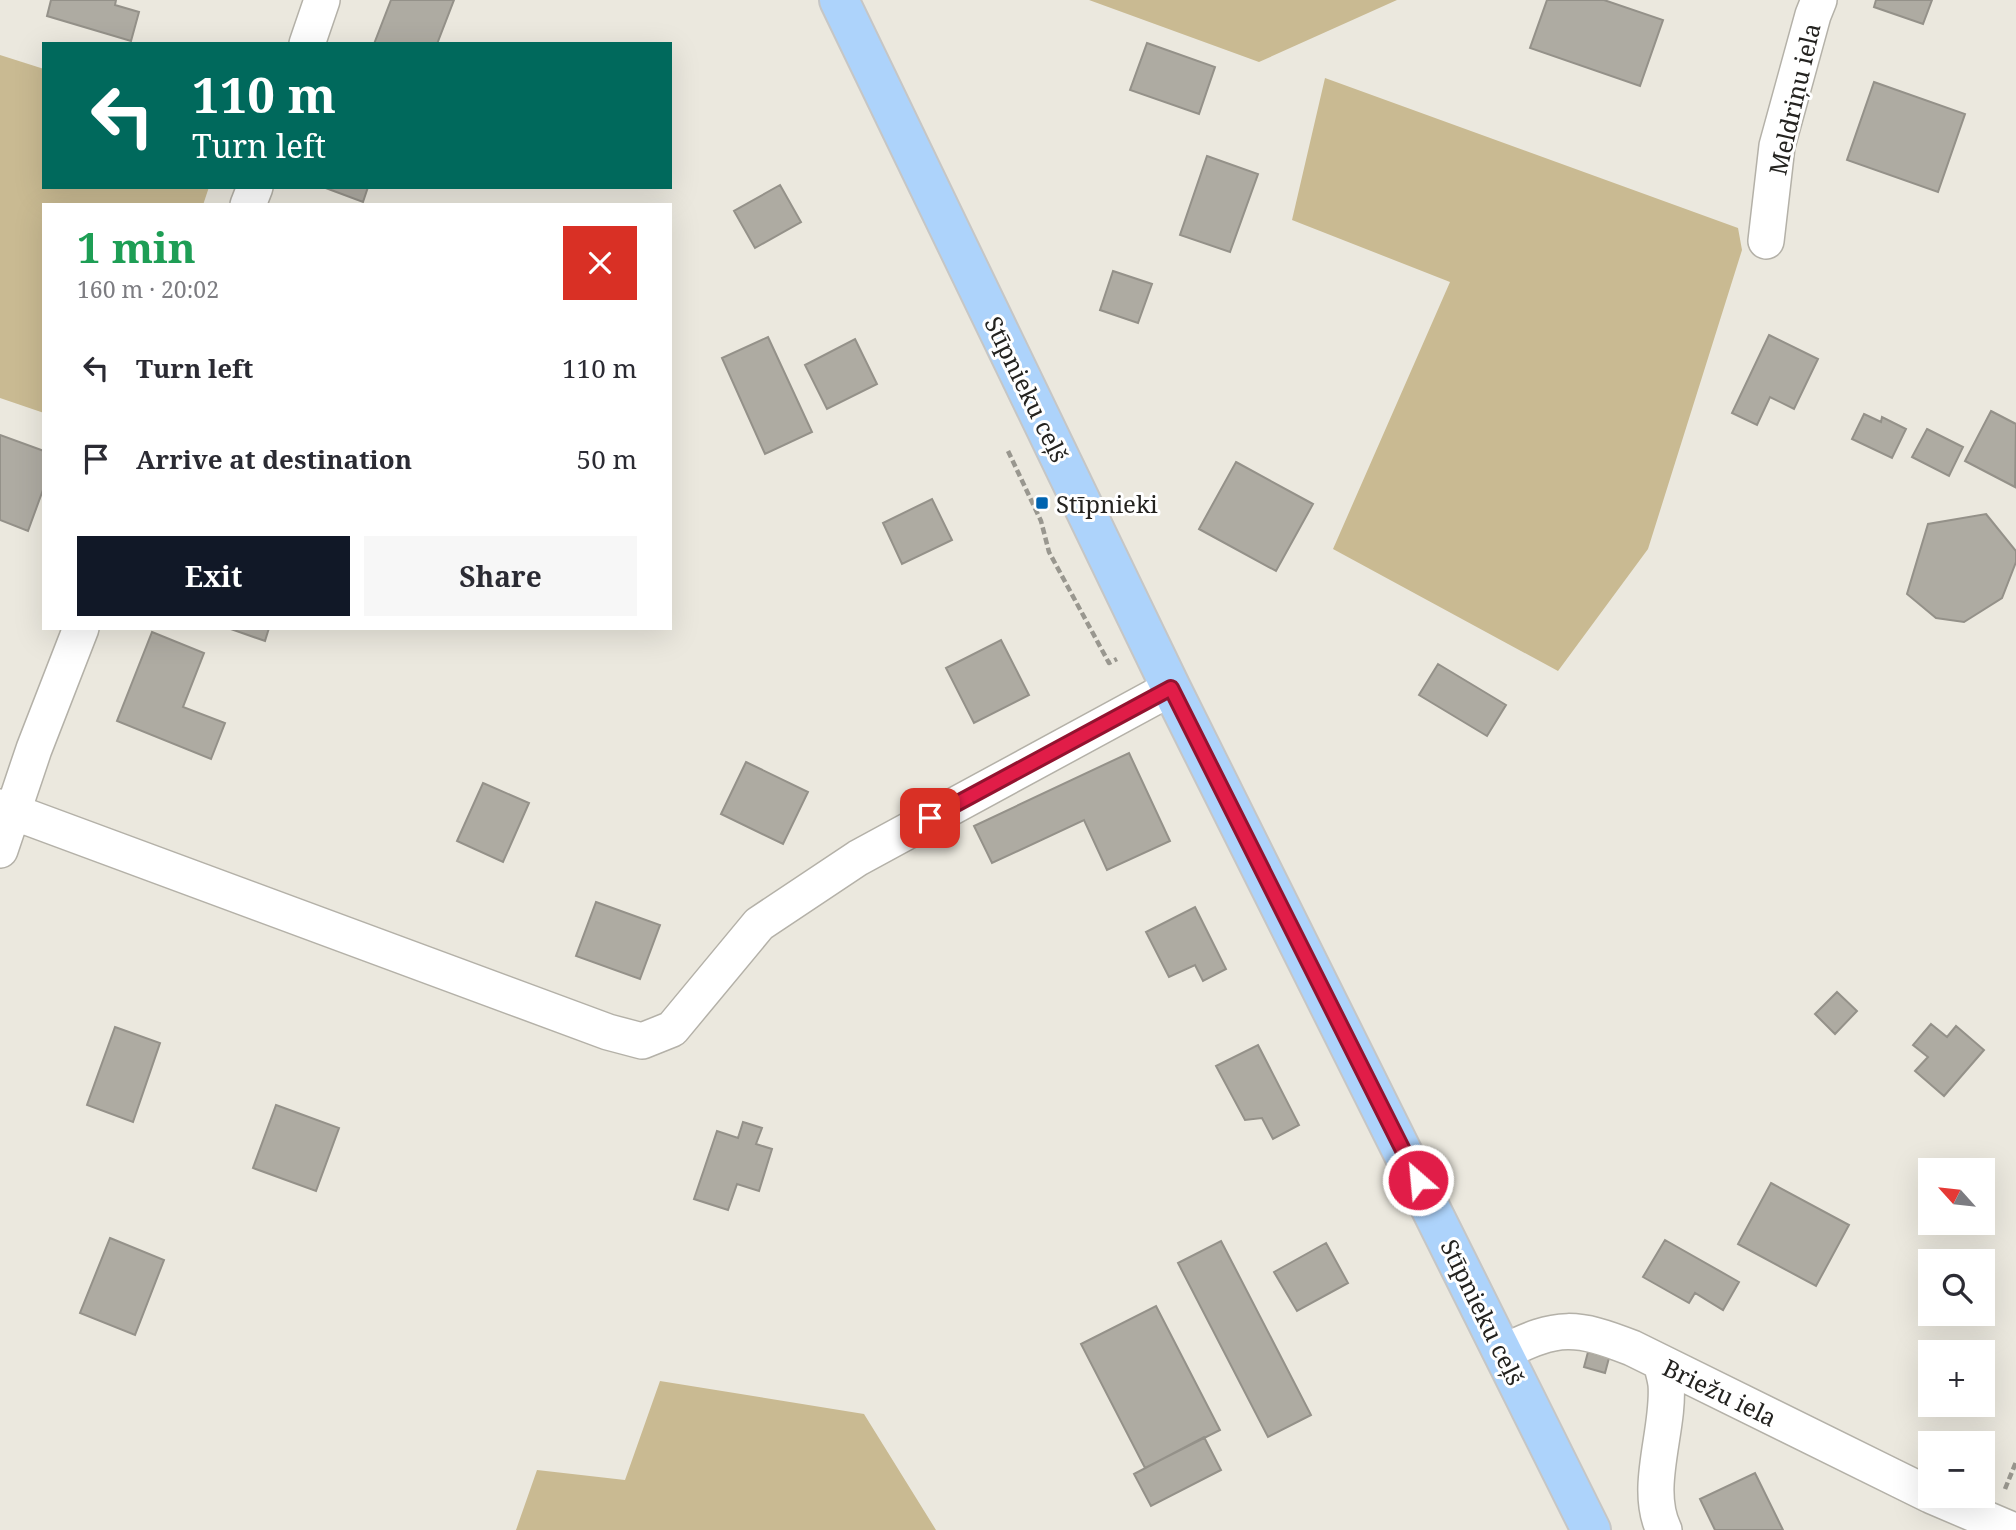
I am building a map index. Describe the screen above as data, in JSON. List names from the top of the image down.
{
  "streets": {
    "main road": ["Stīpnieku ceļš"],
    "street": ["Meldriņu iela", "Briežu iela"]
  },
  "crossings": [
    ["Stīpnieku ceļš", "Briežu iela"]
  ],
  "places": {
    "transit": ["Stīpnieki"]
  },
  "north": "top left",
  "page": {
    "turn": ["110 m", "Turn left"],
    "heading": ["1 min", "160 m · 20:02"],
    "list": [
      {
        "name": "Turn left",
        "value": "110 m"
      },
      {
        "name": "Arrive at destination",
        "value": "50 m"
      }
    ],
    "buttons": ["Exit", "Share"],
    "map_buttons": ["+", "−"]
  }
}
